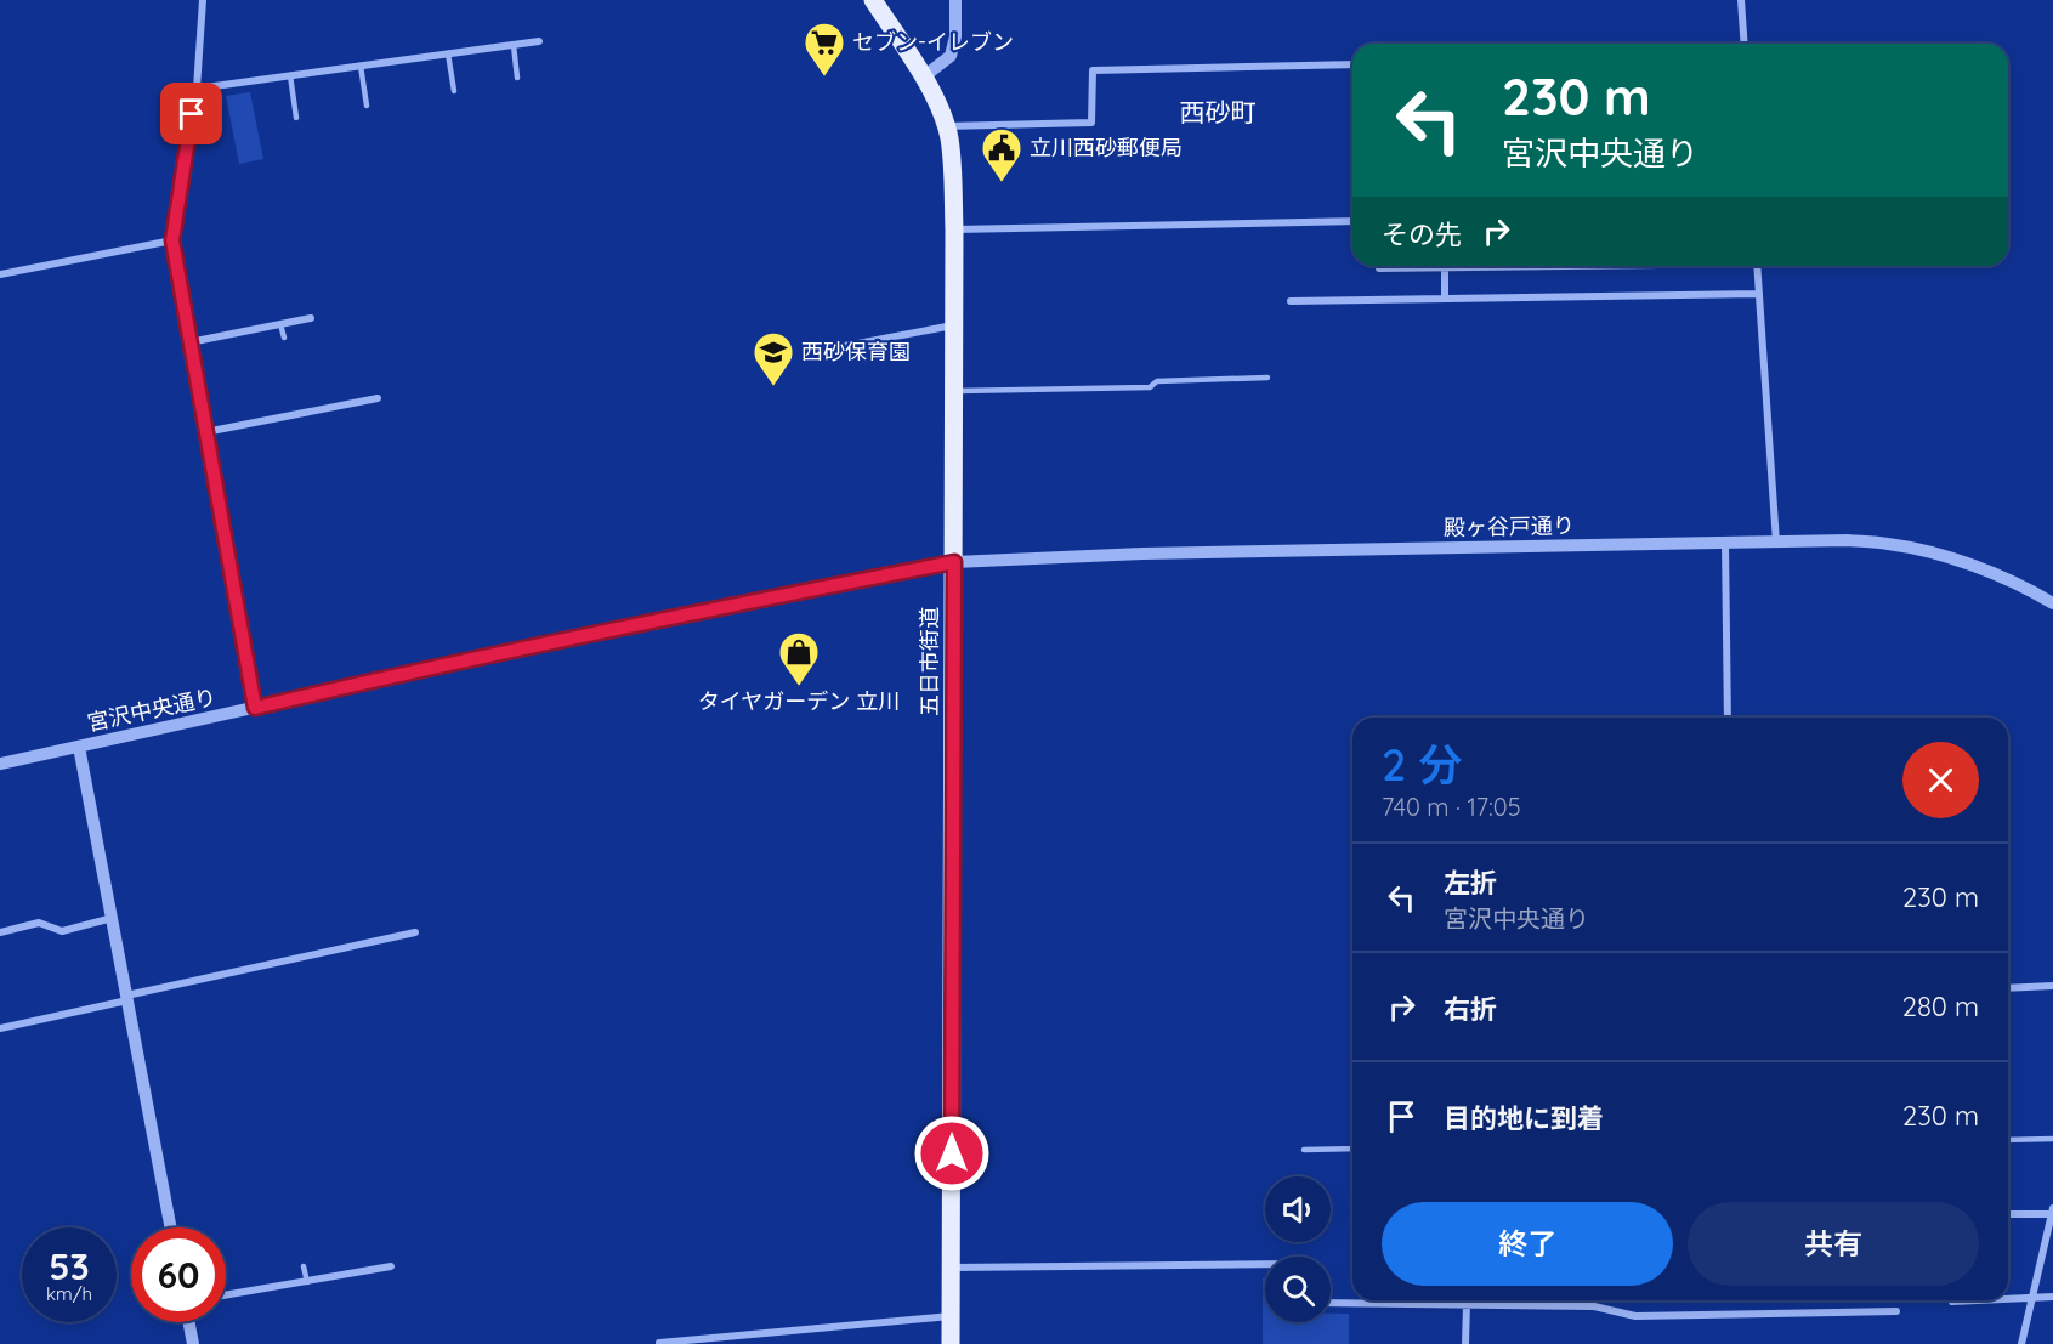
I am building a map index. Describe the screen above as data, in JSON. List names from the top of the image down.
{
  "streets": {
    "main road": ["五日市街道"],
    "street": ["殿ヶ谷戸通り", "宮沢中央通り"]
  },
  "crossings": [
    ["殿ヶ谷戸通り", "五日市街道"],
    ["殿ヶ谷戸通り", "宮沢中央通り"],
    ["五日市街道", "宮沢中央通り"]
  ],
  "districts": ["西砂町"],
  "places": {
    "supermarket": ["セブン-イレブン"],
    "public building": ["立川西砂郵便局"],
    "school or university": ["西砂保育園"],
    "shop": ["タイヤガーデン 立川"]
  },
  "page": {
    "turn": ["230 m", "宮沢中央通り"],
    "then": "その先",
    "heading": ["2 分", "740 m · 17:05"],
    "list": [
      {
        "name": "左折",
        "note": "宮沢中央通り",
        "value": "230 m"
      },
      {
        "name": "右折",
        "value": "280 m"
      },
      {
        "name": "目的地に到着",
        "value": "230 m"
      }
    ],
    "buttons": ["終了", "共有"],
    "speed": "53 km/h",
    "limit": "60"
  }
}
